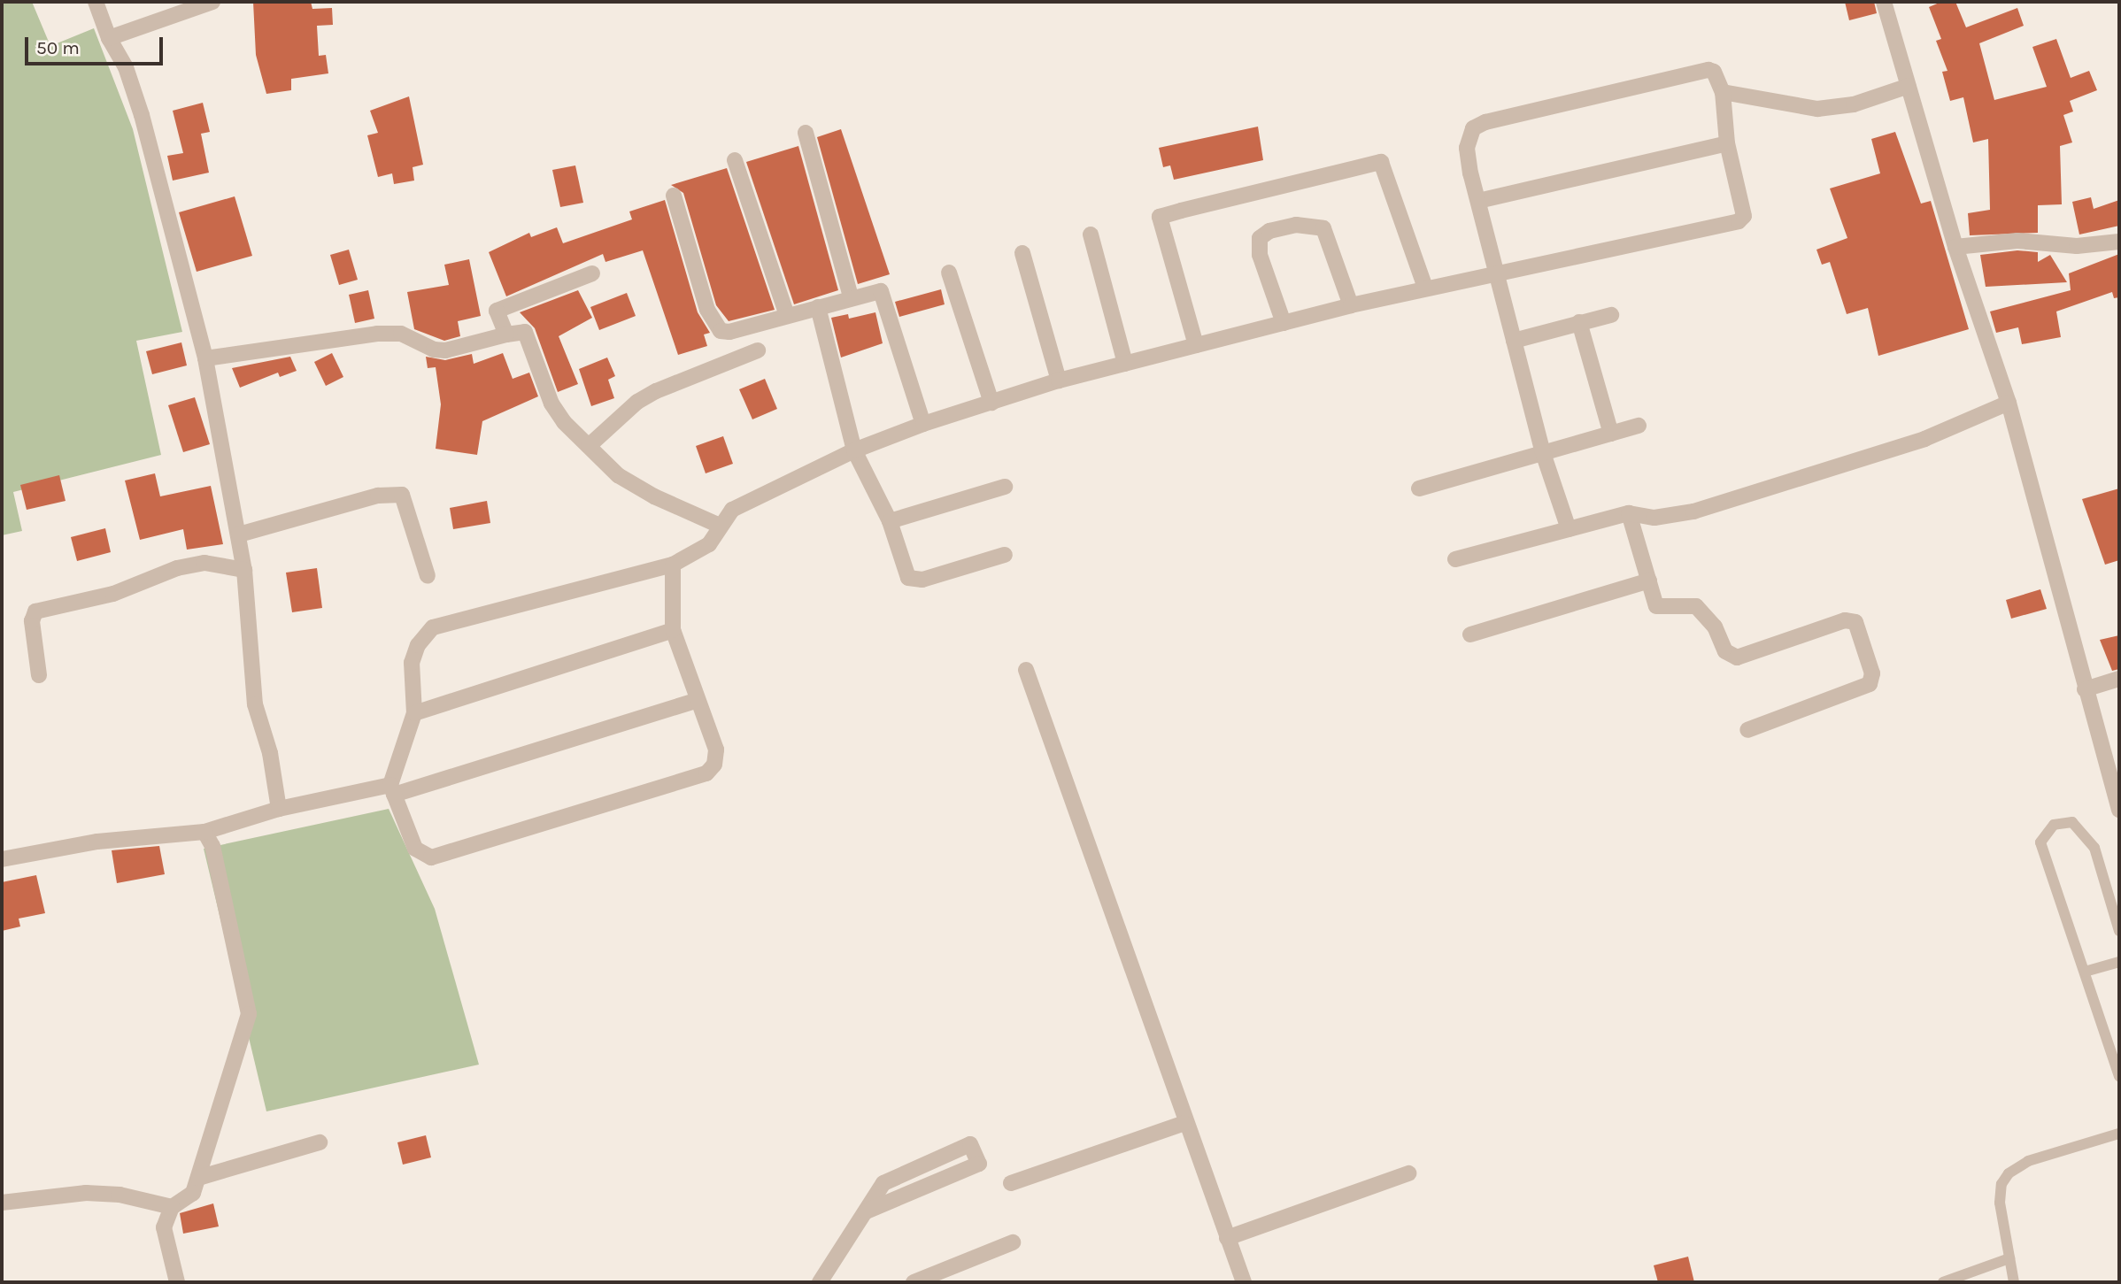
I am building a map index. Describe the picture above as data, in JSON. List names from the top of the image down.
{
  "scale_bar": "50 m"
}
